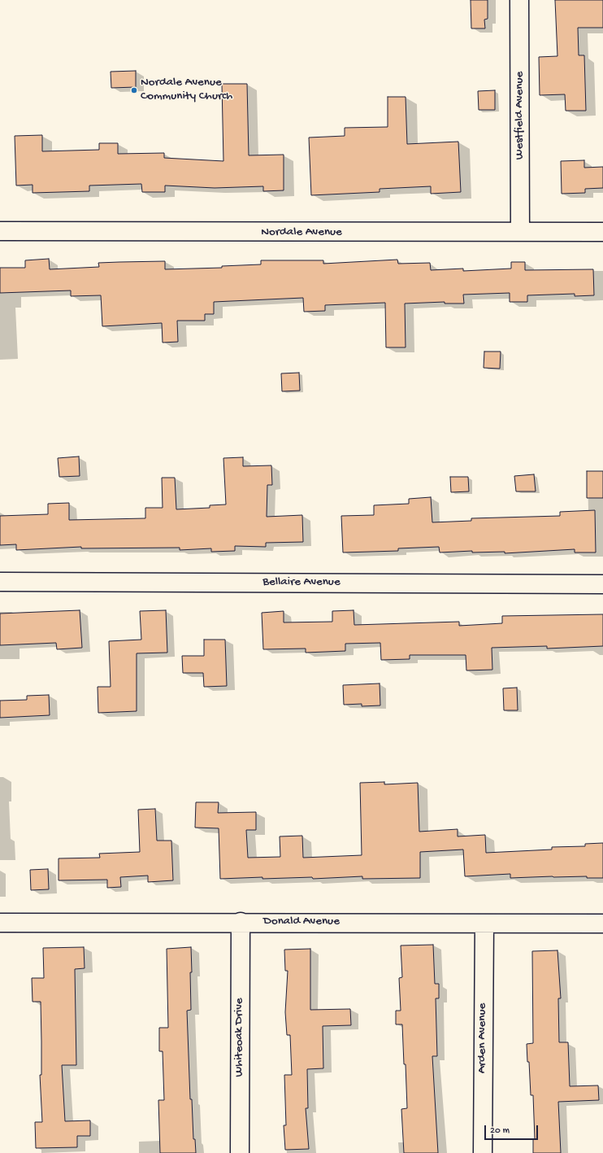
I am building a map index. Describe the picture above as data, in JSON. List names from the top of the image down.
{
  "streets": {
    "street": [
      "Westfield Avenue",
      "Nordale Avenue",
      "Bellaire Avenue",
      "Donald Avenue",
      "Whiteoak Drive",
      "Arden Avenue"
    ]
  },
  "crossings": [
    ["Westfield Avenue", "Nordale Avenue"],
    ["Donald Avenue", "Whiteoak Drive"],
    ["Donald Avenue", "Arden Avenue"]
  ],
  "places": ["Nordale Avenue Community Church"],
  "scale_bar": "20 m"
}
